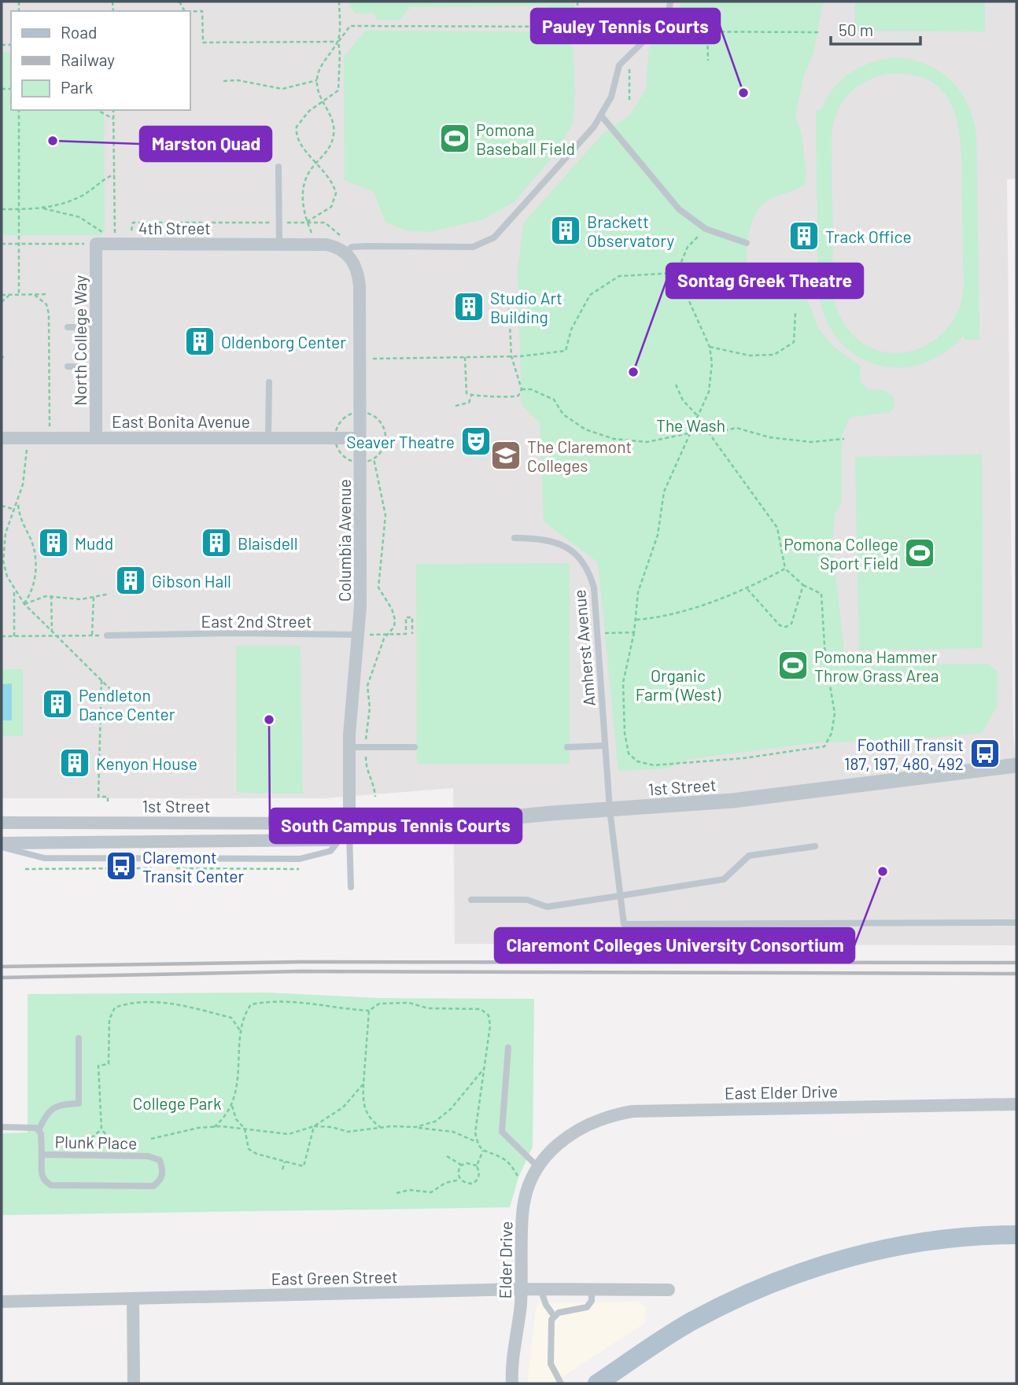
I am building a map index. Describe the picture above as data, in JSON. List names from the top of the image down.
{
  "streets": {
    "street": [
      "4th Street",
      "North College Way",
      "East Bonita Avenue",
      "Columbia Avenue",
      "1st Street",
      "East Elder Drive",
      "Elder Drive",
      "East Green Street"
    ],
    "lane": ["East 2nd Street", "Amherst Avenue", "Plunk Place"]
  },
  "crossings": [
    ["4th Street", "North College Way"],
    ["4th Street", "Columbia Avenue"],
    ["North College Way", "East Bonita Avenue"],
    ["East Bonita Avenue", "Columbia Avenue"],
    ["Columbia Avenue", "East 2nd Street"],
    ["Columbia Avenue", "1st Street"],
    ["Amherst Avenue", "1st Street"],
    ["East Elder Drive", "Elder Drive"],
    ["Elder Drive", "East Green Street"]
  ],
  "parks": ["The Wash", "Organic Farm (West)", "College Park"],
  "places": {
    "other": [
      "Pauley Tennis Courts",
      "Marston Quad",
      "Sontag Greek Theatre",
      "South Campus Tennis Courts",
      "Claremont Colleges University Consortium"
    ],
    "sports": ["Pomona Baseball Field", "Pomona College Sport Field", "Pomona Hammer Throw Grass Area"],
    "building": [
      "Brackett Observatory",
      "Track Office",
      "Studio Art Building",
      "Oldenborg Center",
      "Mudd",
      "Blaisdell",
      "Gibson Hall",
      "Pendleton Dance Center",
      "Kenyon House"
    ],
    "theatre": ["Seaver Theatre"],
    "school or university": ["The Claremont Colleges"],
    "bus stop": ["Foothill Transit 187, 197, 480, 492", "Claremont Transit Center"]
  },
  "legend": ["Road", "Railway", "Park"],
  "scale_bar": "50 m"
}
